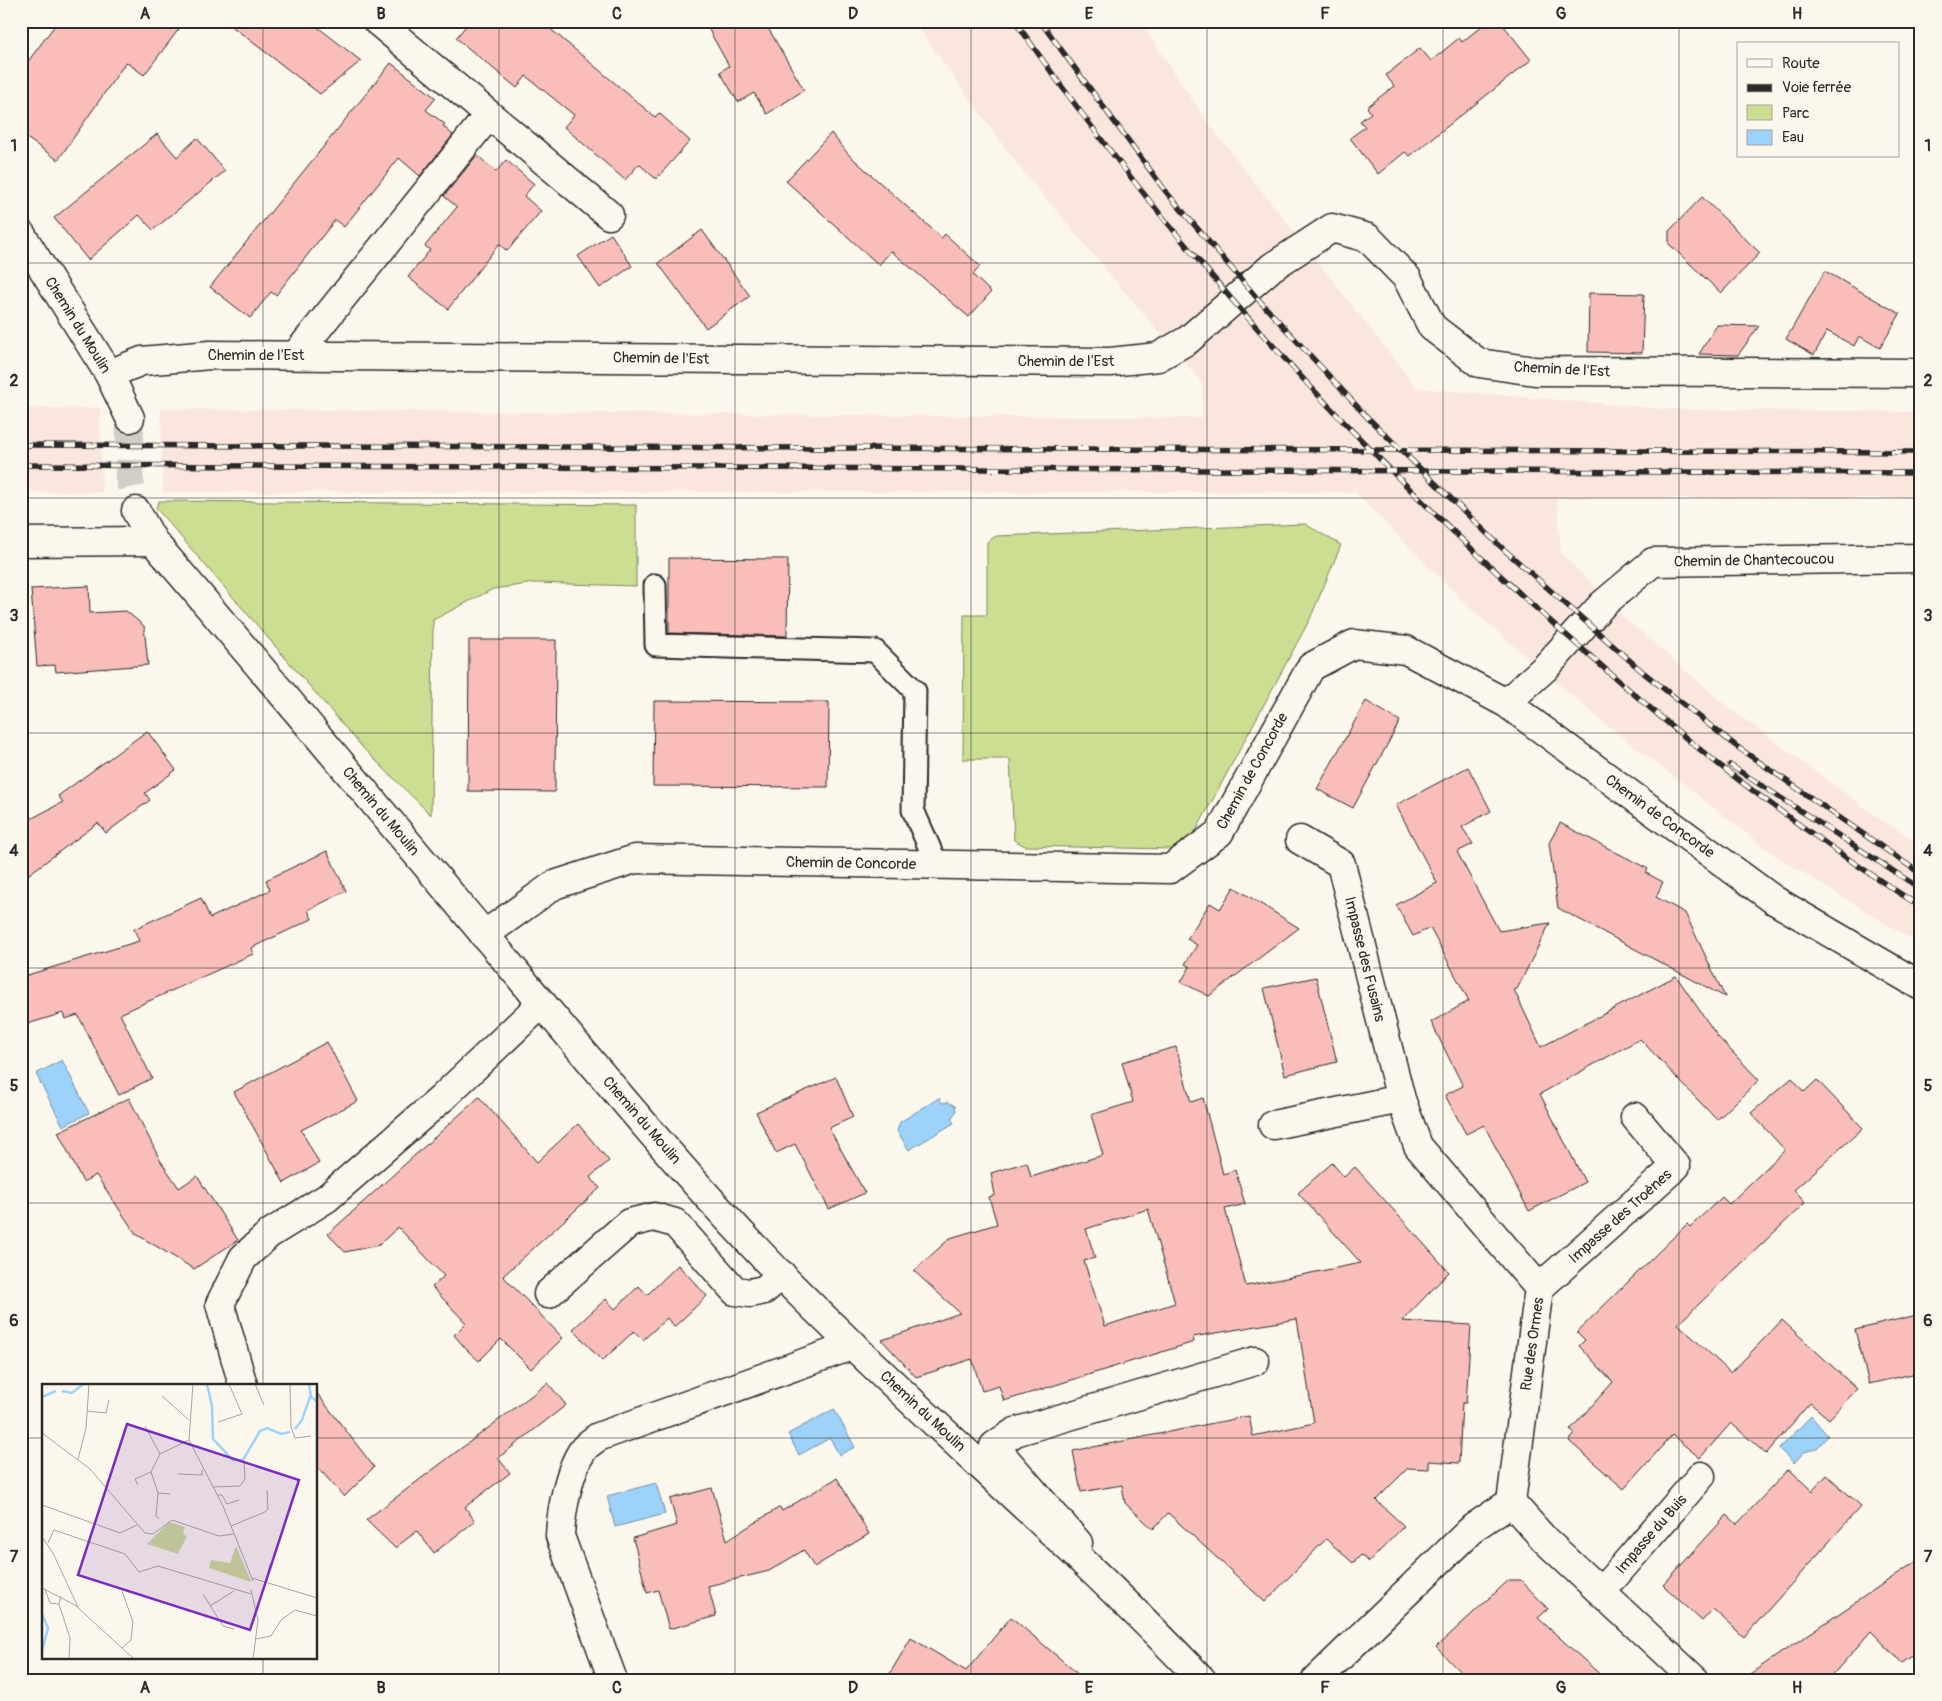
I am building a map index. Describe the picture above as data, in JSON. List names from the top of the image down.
{
  "streets": {
    "street": [
      "Chemin du Moulin",
      "Chemin de l'Est",
      "Chemin de Chantecoucou",
      "Chemin de Concorde",
      "Impasse des Fusains",
      "Impasse des Troènes",
      "Rue des Ormes",
      "Impasse du Buis"
    ]
  },
  "crossings": [
    ["Chemin du Moulin", "Chemin de l'Est"],
    ["Chemin du Moulin", "Chemin de Concorde"],
    ["Chemin de Chantecoucou", "Chemin de Concorde"],
    ["Impasse des Fusains", "Rue des Ormes"],
    ["Impasse des Troènes", "Rue des Ormes"]
  ],
  "legend": [
    "Route",
    "Voie ferrée",
    "Parc",
    "Eau"
  ],
  "grid": {
    "columns": [
      "A",
      "B",
      "C",
      "D",
      "E",
      "F",
      "G",
      "H"
    ],
    "rows": [
      "1",
      "2",
      "3",
      "4",
      "5",
      "6",
      "7"
    ]
  }
}
